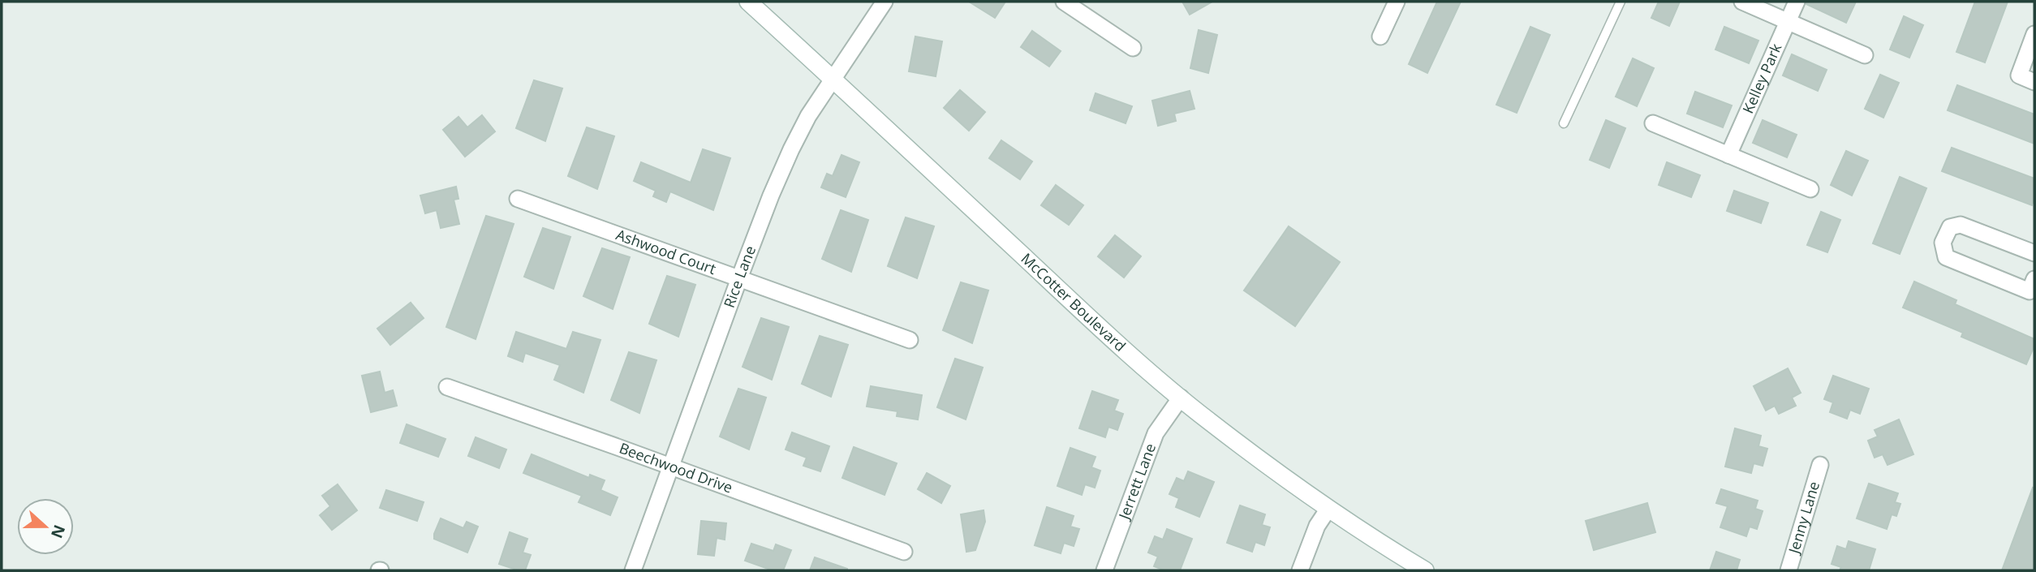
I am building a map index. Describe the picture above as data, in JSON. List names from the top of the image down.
{
  "streets": {
    "street": [
      "Kelley Park",
      "Ashwood Court",
      "Rice Lane",
      "McCotter Boulevard",
      "Beechwood Drive",
      "Jerrett Lane",
      "Jenny Lane"
    ]
  },
  "crossings": [
    ["Ashwood Court", "Rice Lane"],
    ["Rice Lane", "McCotter Boulevard"],
    ["Rice Lane", "Beechwood Drive"],
    ["McCotter Boulevard", "Jerrett Lane"]
  ],
  "north": "right"
}
